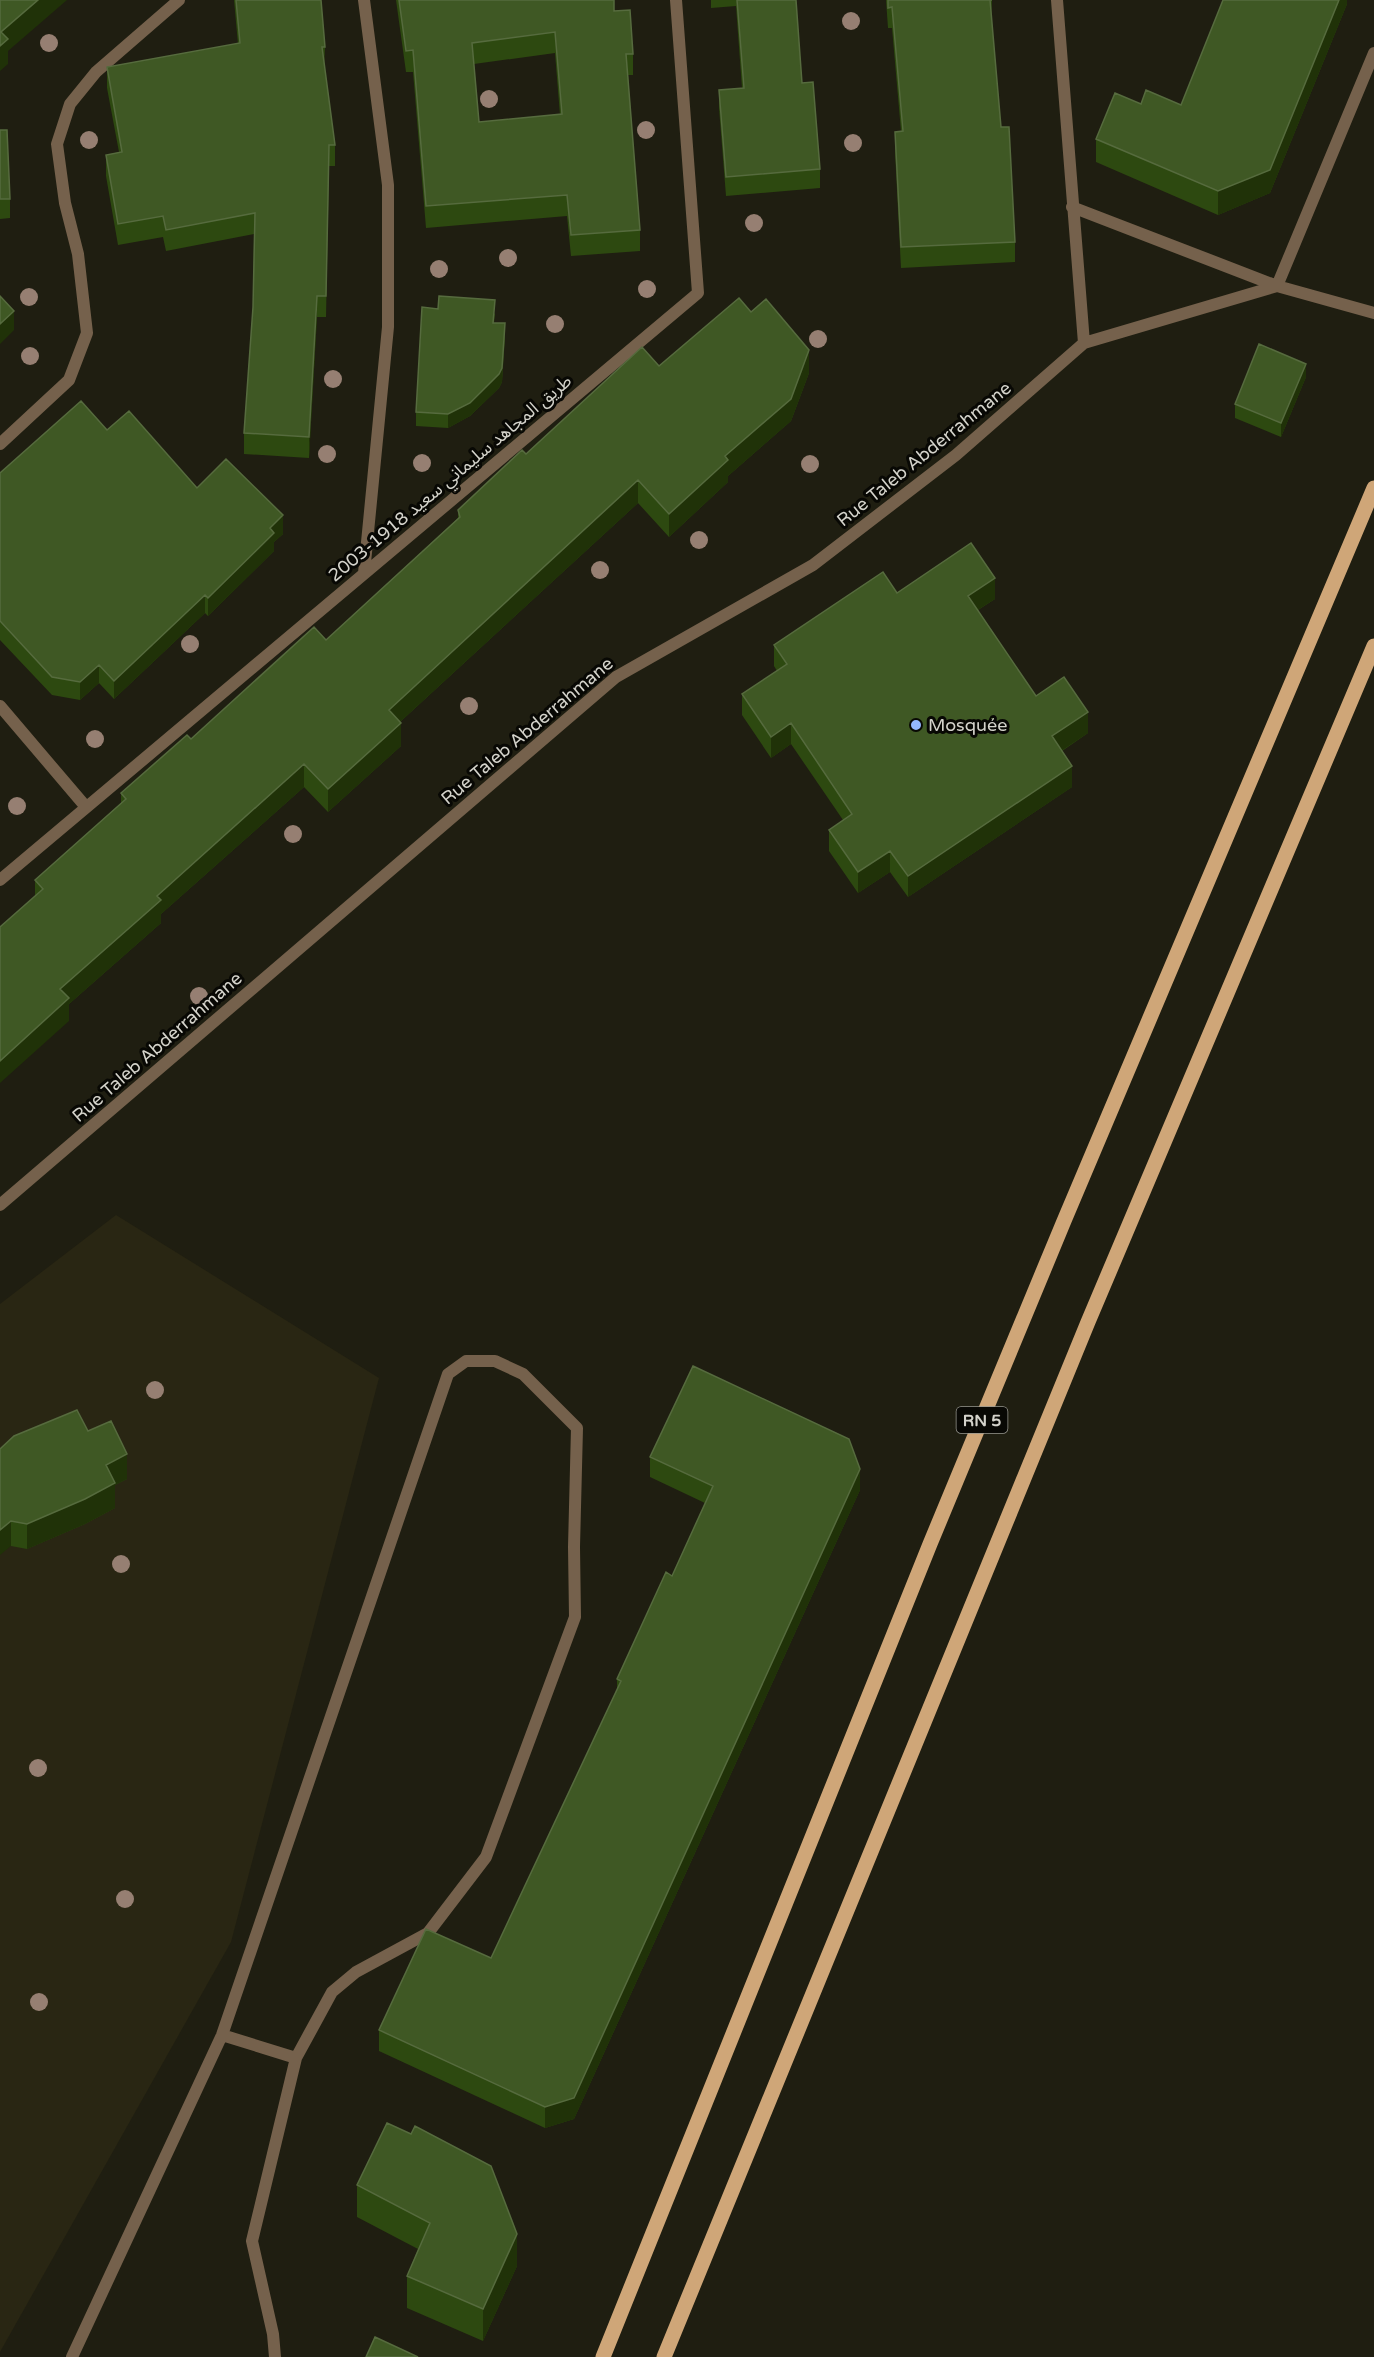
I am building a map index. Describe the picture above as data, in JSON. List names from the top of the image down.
{
  "streets": {
    "main road": ["RN 5"],
    "street": ["Rue Taleb Abderrahmane", "طريق المجاهد سليماني سعيد 1918-2003"]
  },
  "places": ["Mosquée"]
}
